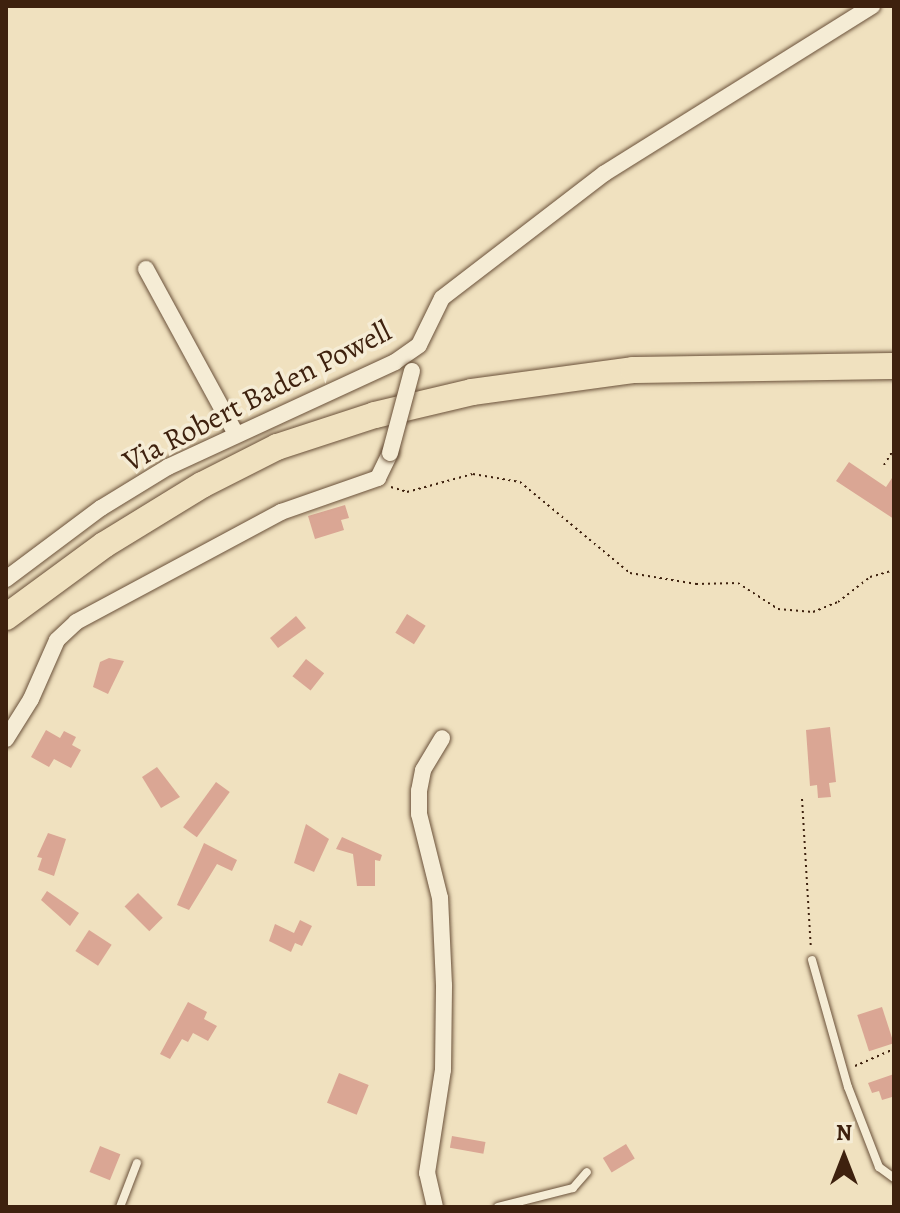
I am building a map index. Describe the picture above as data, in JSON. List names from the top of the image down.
{
  "streets": {
    "street": ["Via Robert Baden Powell"]
  },
  "north": "top"
}
